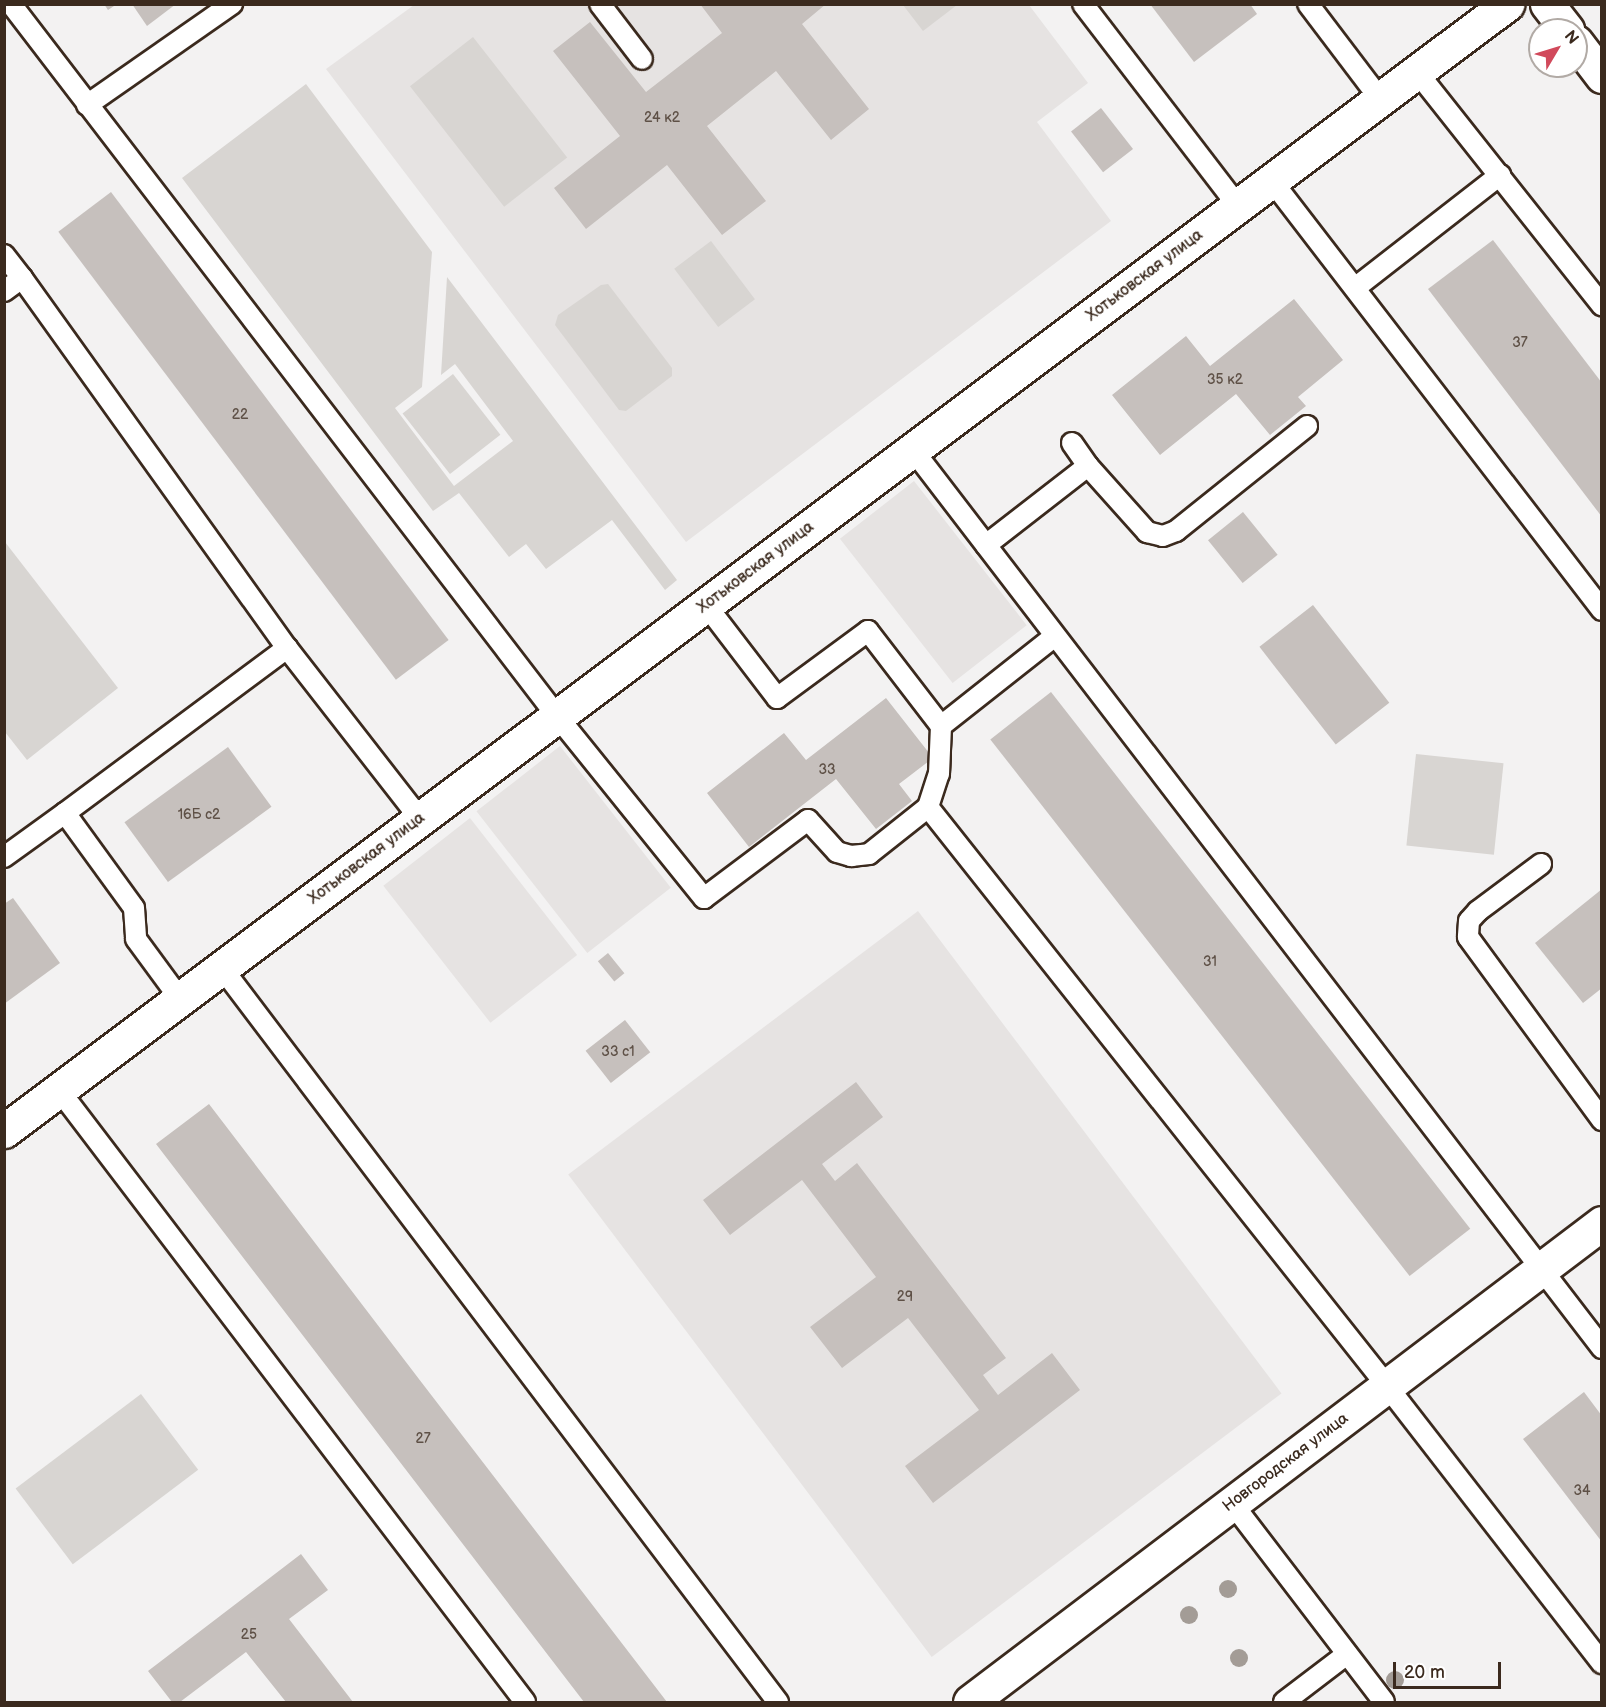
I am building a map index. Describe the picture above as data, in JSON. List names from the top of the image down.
{
  "streets": {
    "street": ["Хотьковская улица", "Новгородская улица"]
  },
  "house_numbers": [
    "24 к2",
    "37",
    "35 к2",
    "22",
    "33",
    "16Б с2",
    "31",
    "33 с1",
    "29",
    "27",
    "34",
    "25"
  ],
  "scale_bar": "20 m",
  "north": "top right"
}
